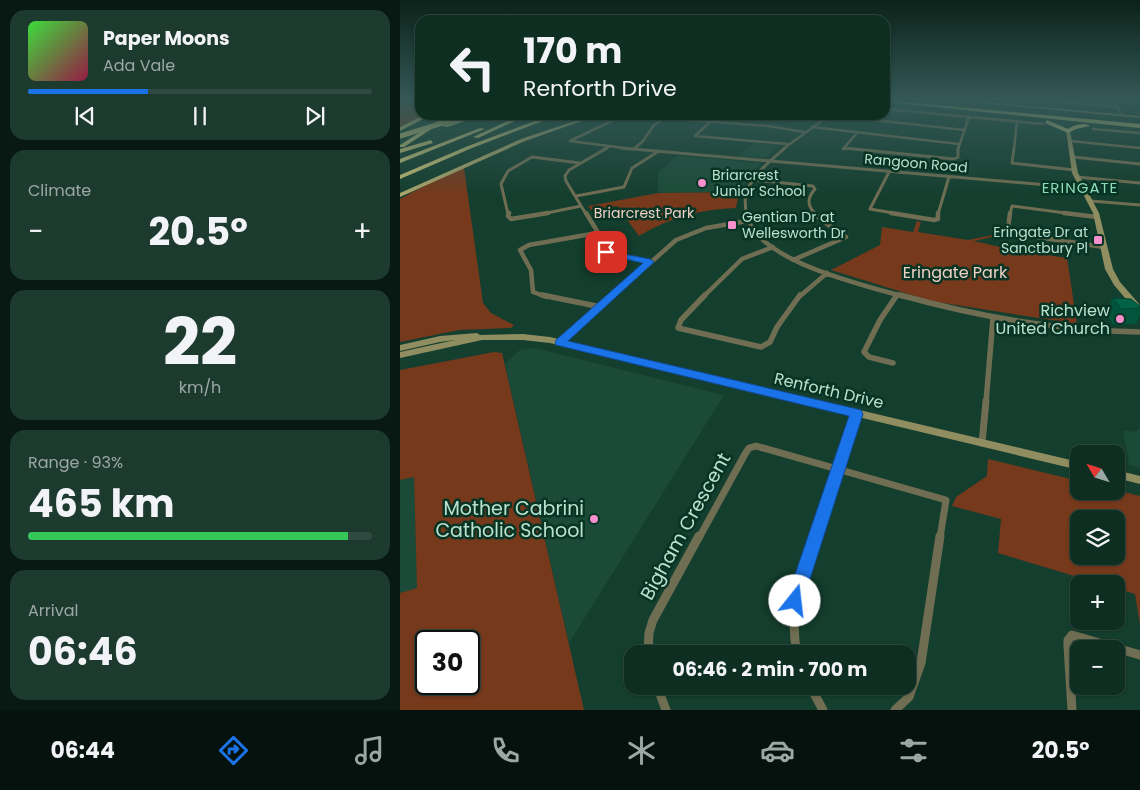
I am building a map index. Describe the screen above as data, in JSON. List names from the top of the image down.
{
  "streets": {
    "main road": ["Renforth Drive"],
    "street": ["Rangoon Road", "Bigham Crescent"]
  },
  "districts": ["ERINGATE"],
  "parks": ["Briarcrest Park", "Eringate Park"],
  "places": {
    "other": ["Briarcrest Junior School", "Richview United Church", "Mother Cabrini Catholic School"],
    "transit": ["Gentian Dr at Wellesworth Dr", "Eringate Dr at Sanctbury Pl"]
  },
  "north": "top left",
  "page": {
    "turn": ["170 m", "Renforth Drive"],
    "song": ["Paper Moons", "Ada Vale"],
    "tile": [
      "Climate",
      ["22", "km/h"],
      ["Range · 93%", "465 km"],
      ["Arrival", "06:46"]
    ],
    "heat": ["−", "20.5°", "+"],
    "map_buttons": ["+", "−"],
    "limit": "30",
    "trip": "06:46 · 2 min · 700 m",
    "tabs": ["06:44", "20.5°"]
  }
}
